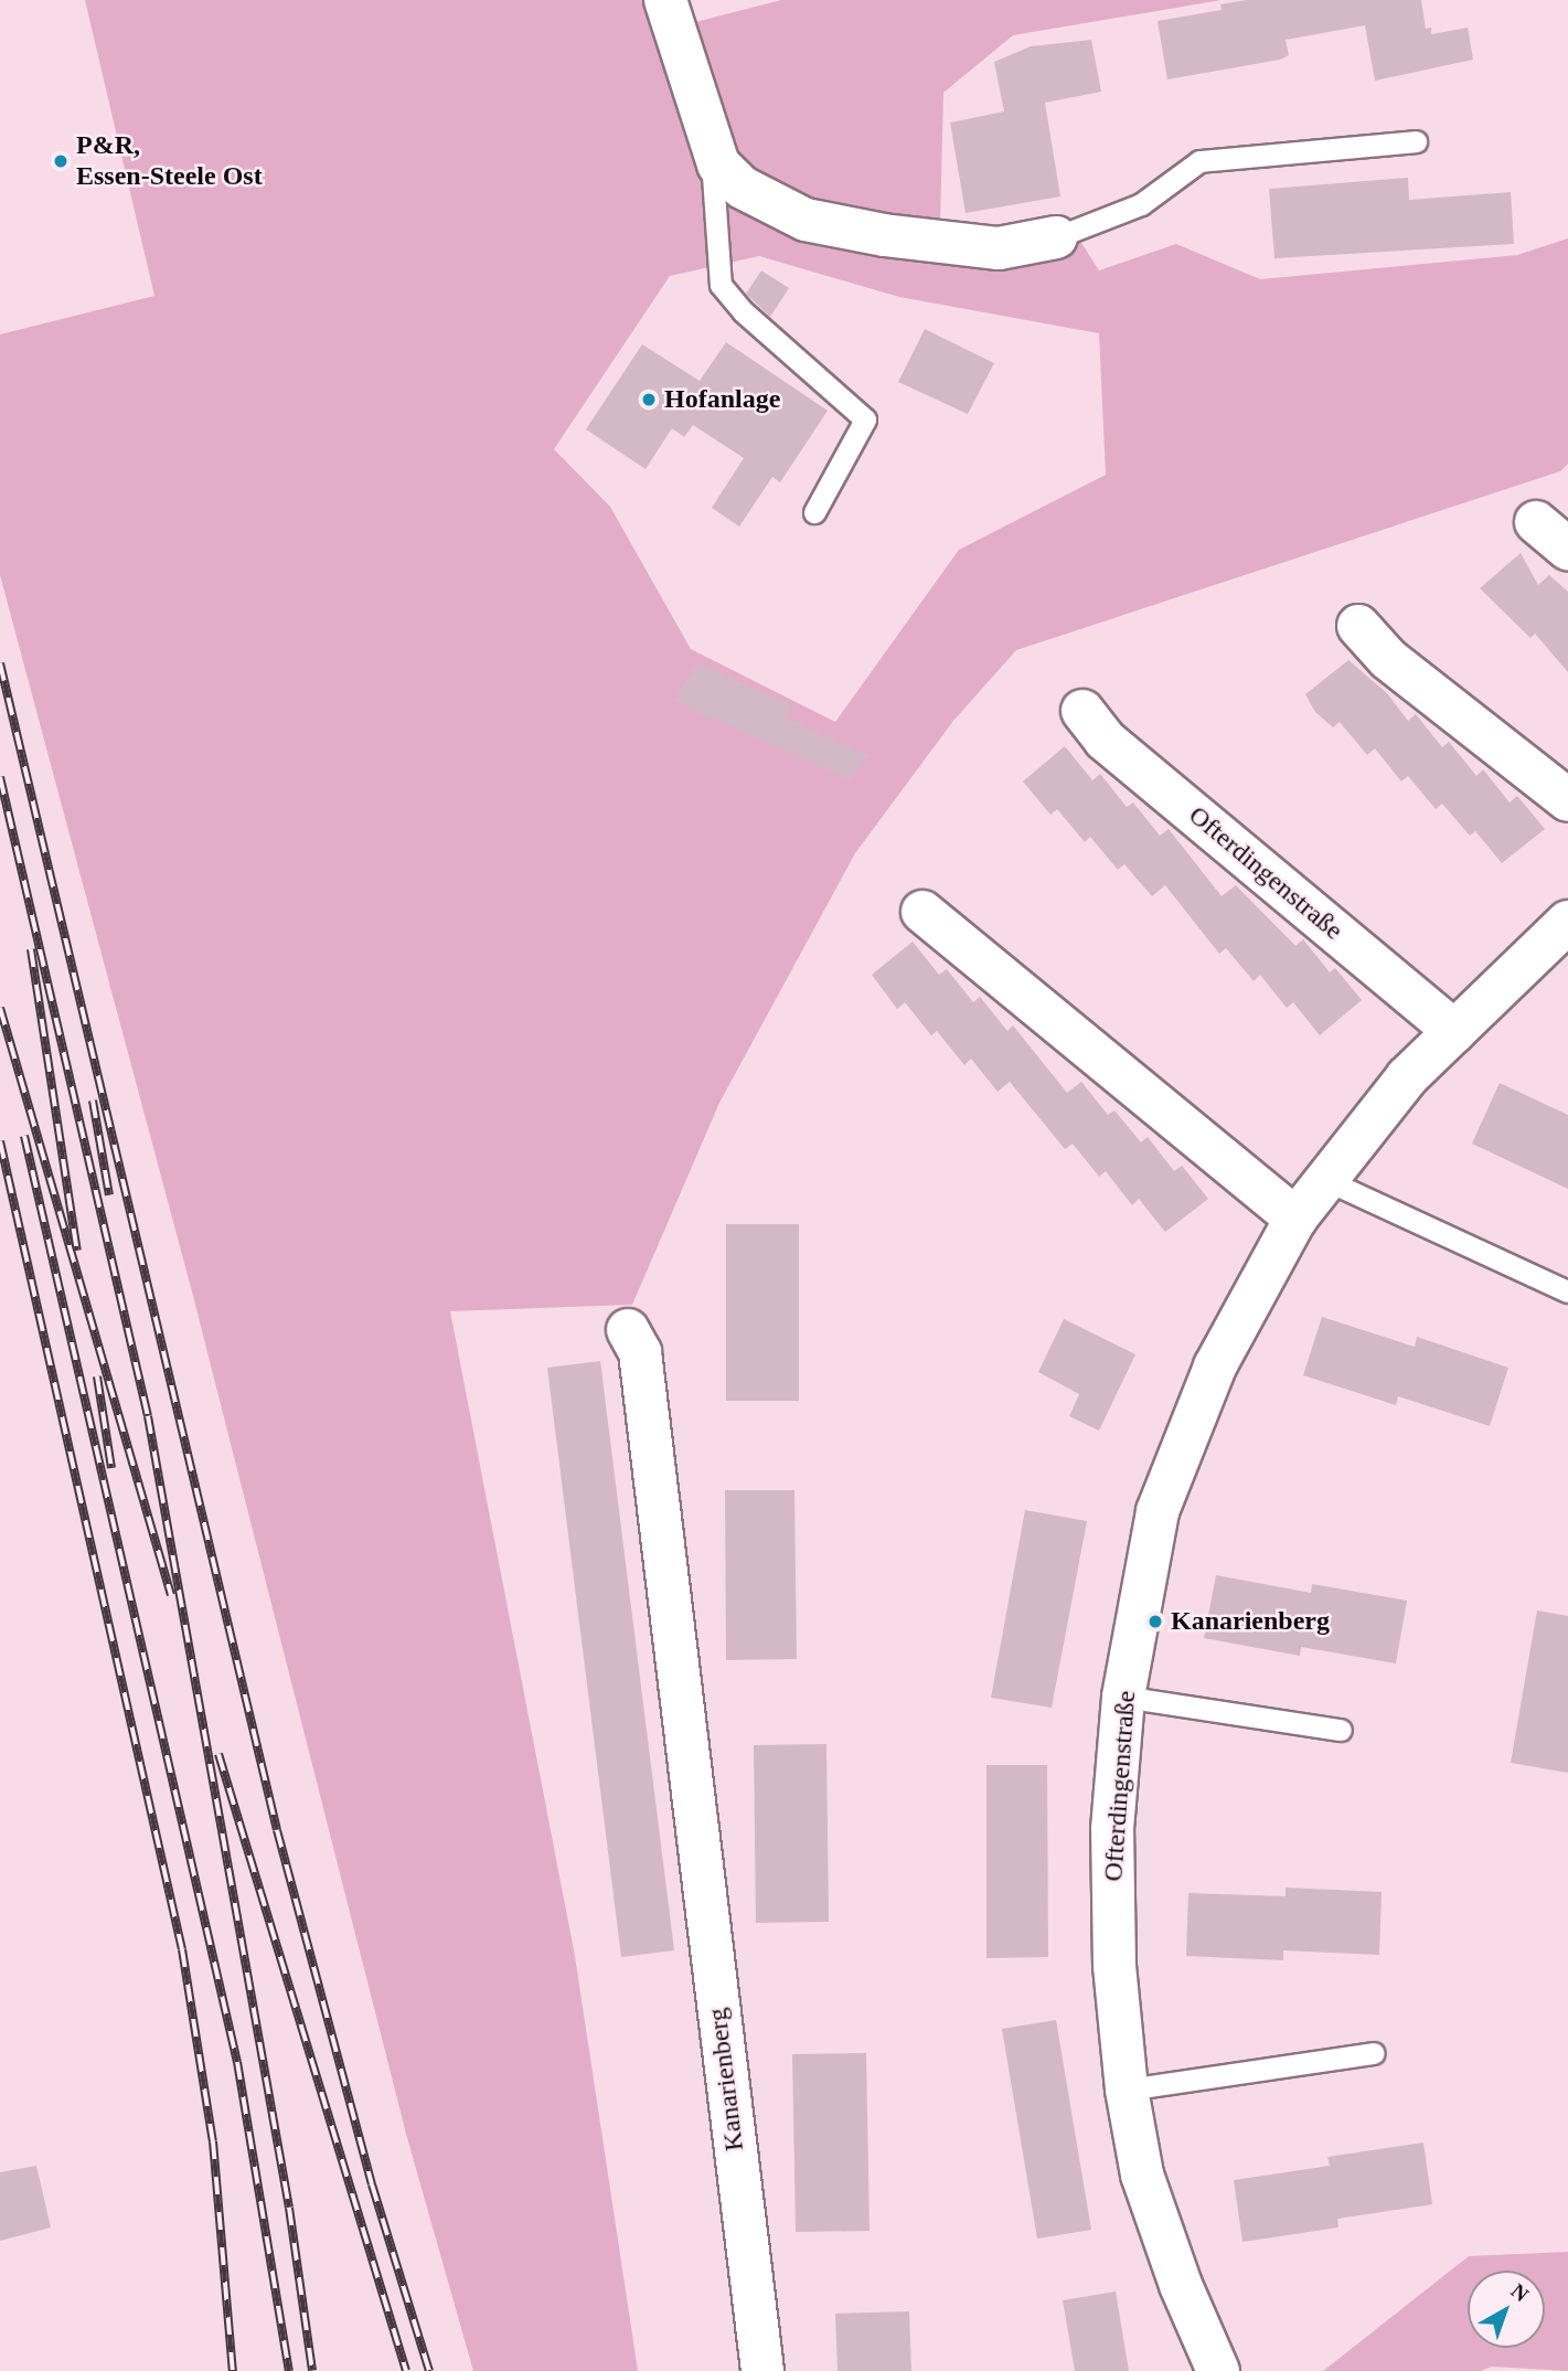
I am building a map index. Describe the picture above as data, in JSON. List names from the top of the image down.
{
  "streets": {
    "street": ["Ofterdingenstraße", "Kanarienberg"]
  },
  "places": ["P&R, Essen-Steele Ost", "Hofanlage", "Kanarienberg"],
  "north": "top right"
}
